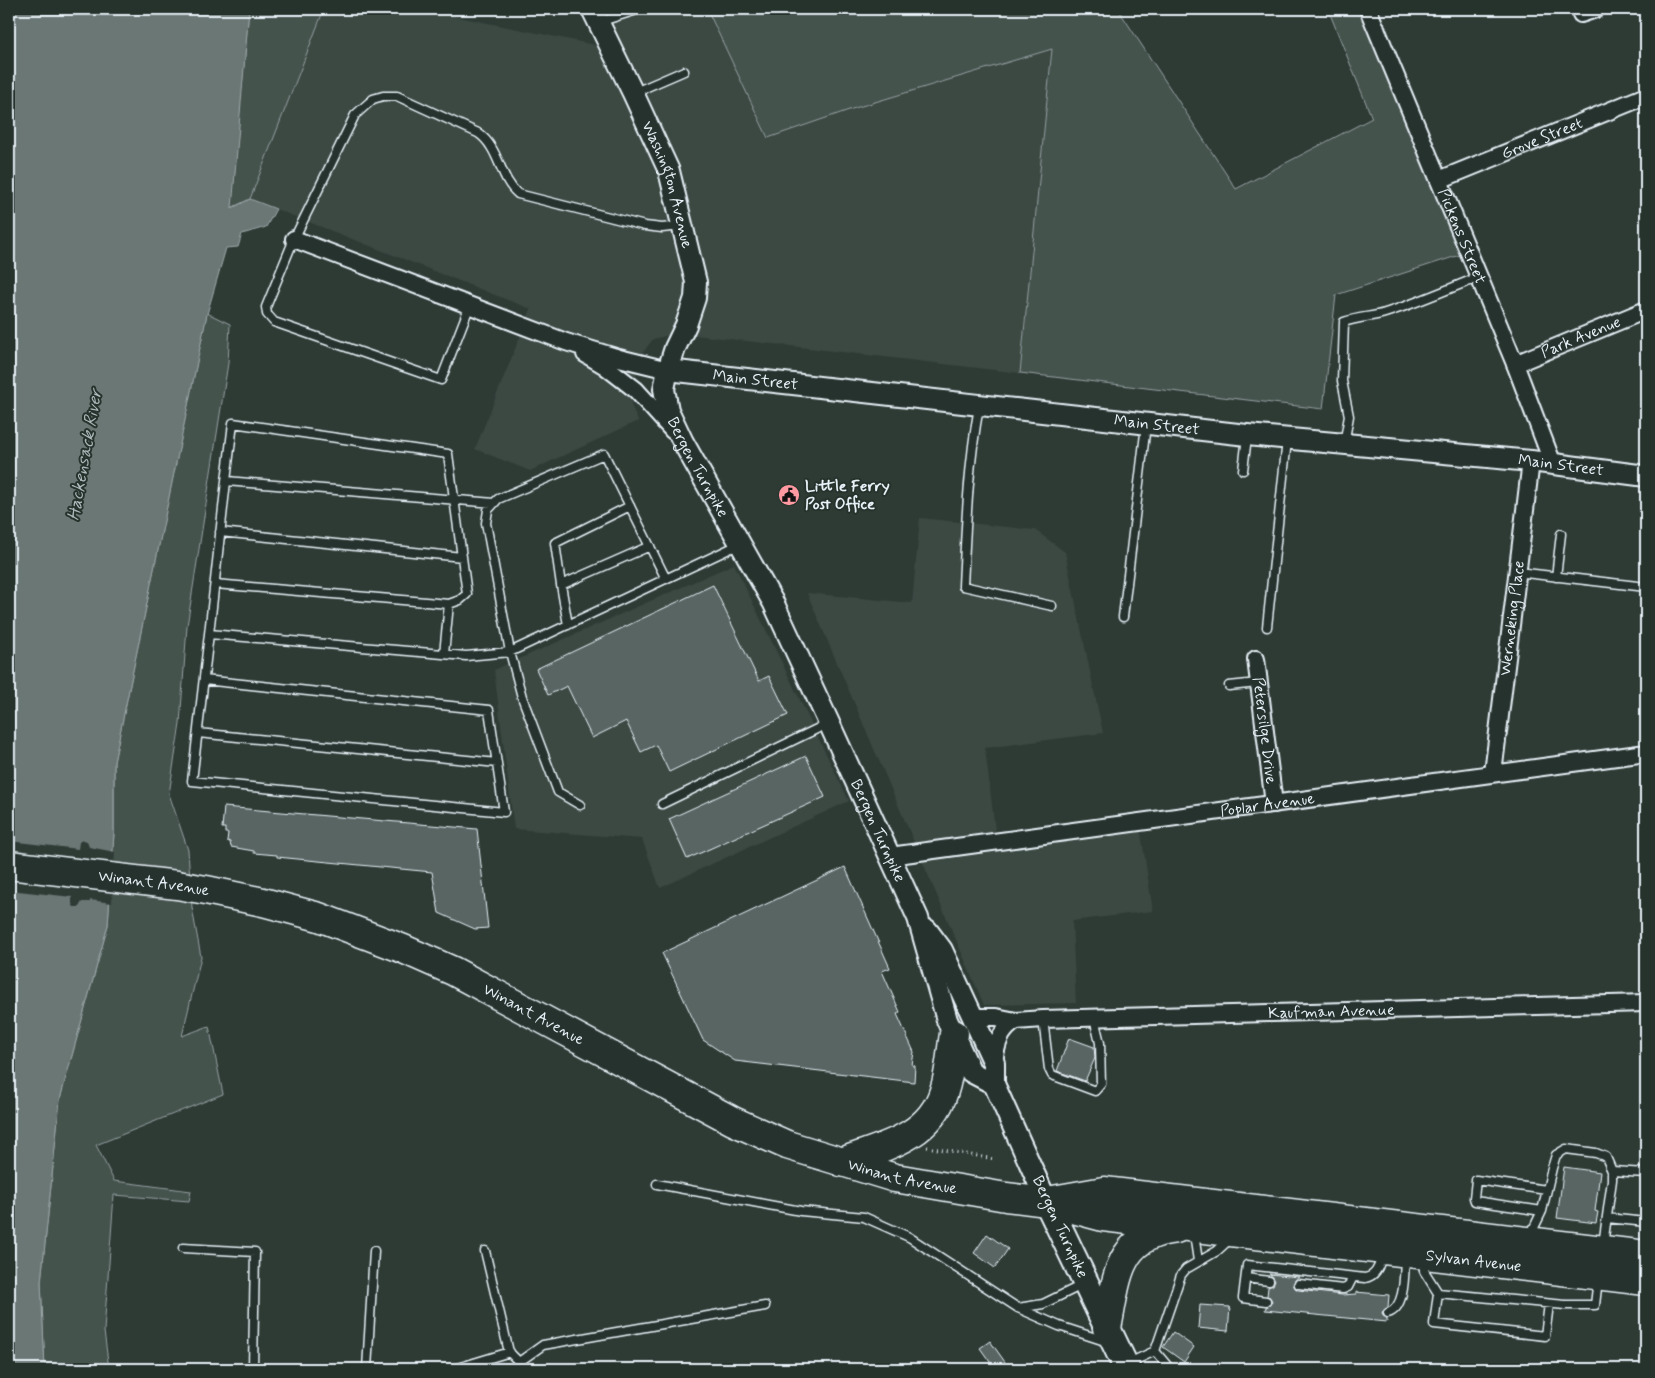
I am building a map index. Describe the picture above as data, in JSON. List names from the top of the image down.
{
  "streets": {
    "highway": ["Winant Avenue", "Sylvan Avenue"],
    "main road": ["Bergen Turnpike"],
    "street": [
      "Grove Street",
      "Washington Avenue",
      "Pickens Street",
      "Park Avenue",
      "Main Street",
      "Werneking Place",
      "Petersilge Drive",
      "Poplar Avenue",
      "Kaufman Avenue"
    ]
  },
  "crossings": [
    ["Grove Street", "Pickens Street"],
    ["Washington Avenue", "Main Street"],
    ["Washington Avenue", "Bergen Turnpike"],
    ["Pickens Street", "Park Avenue"],
    ["Pickens Street", "Main Street"],
    ["Main Street", "Bergen Turnpike"],
    ["Main Street", "Werneking Place"],
    ["Bergen Turnpike", "Poplar Avenue"],
    ["Bergen Turnpike", "Winant Avenue"],
    ["Bergen Turnpike", "Kaufman Avenue"],
    ["Werneking Place", "Poplar Avenue"],
    ["Petersilge Drive", "Poplar Avenue"]
  ],
  "water": ["Hackensack River"],
  "places": {
    "public building": ["Little Ferry Post Office"]
  }
}
